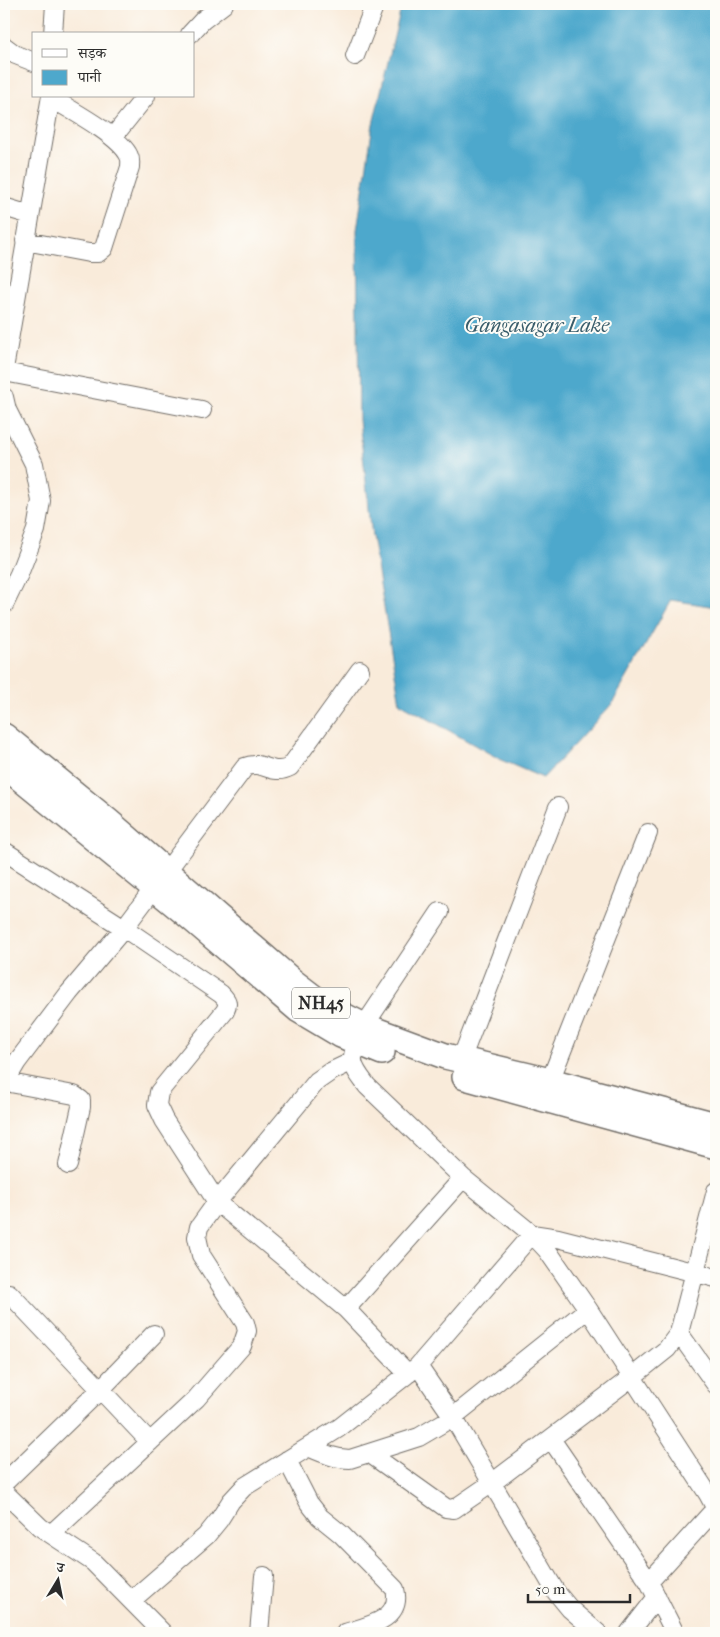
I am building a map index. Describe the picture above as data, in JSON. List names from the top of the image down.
{
  "streets": {
    "highway": ["NH45"]
  },
  "water": ["Gangasagar Lake"],
  "legend": ["सड़क", "पानी"],
  "scale_bar": "50 m",
  "north": "top"
}
